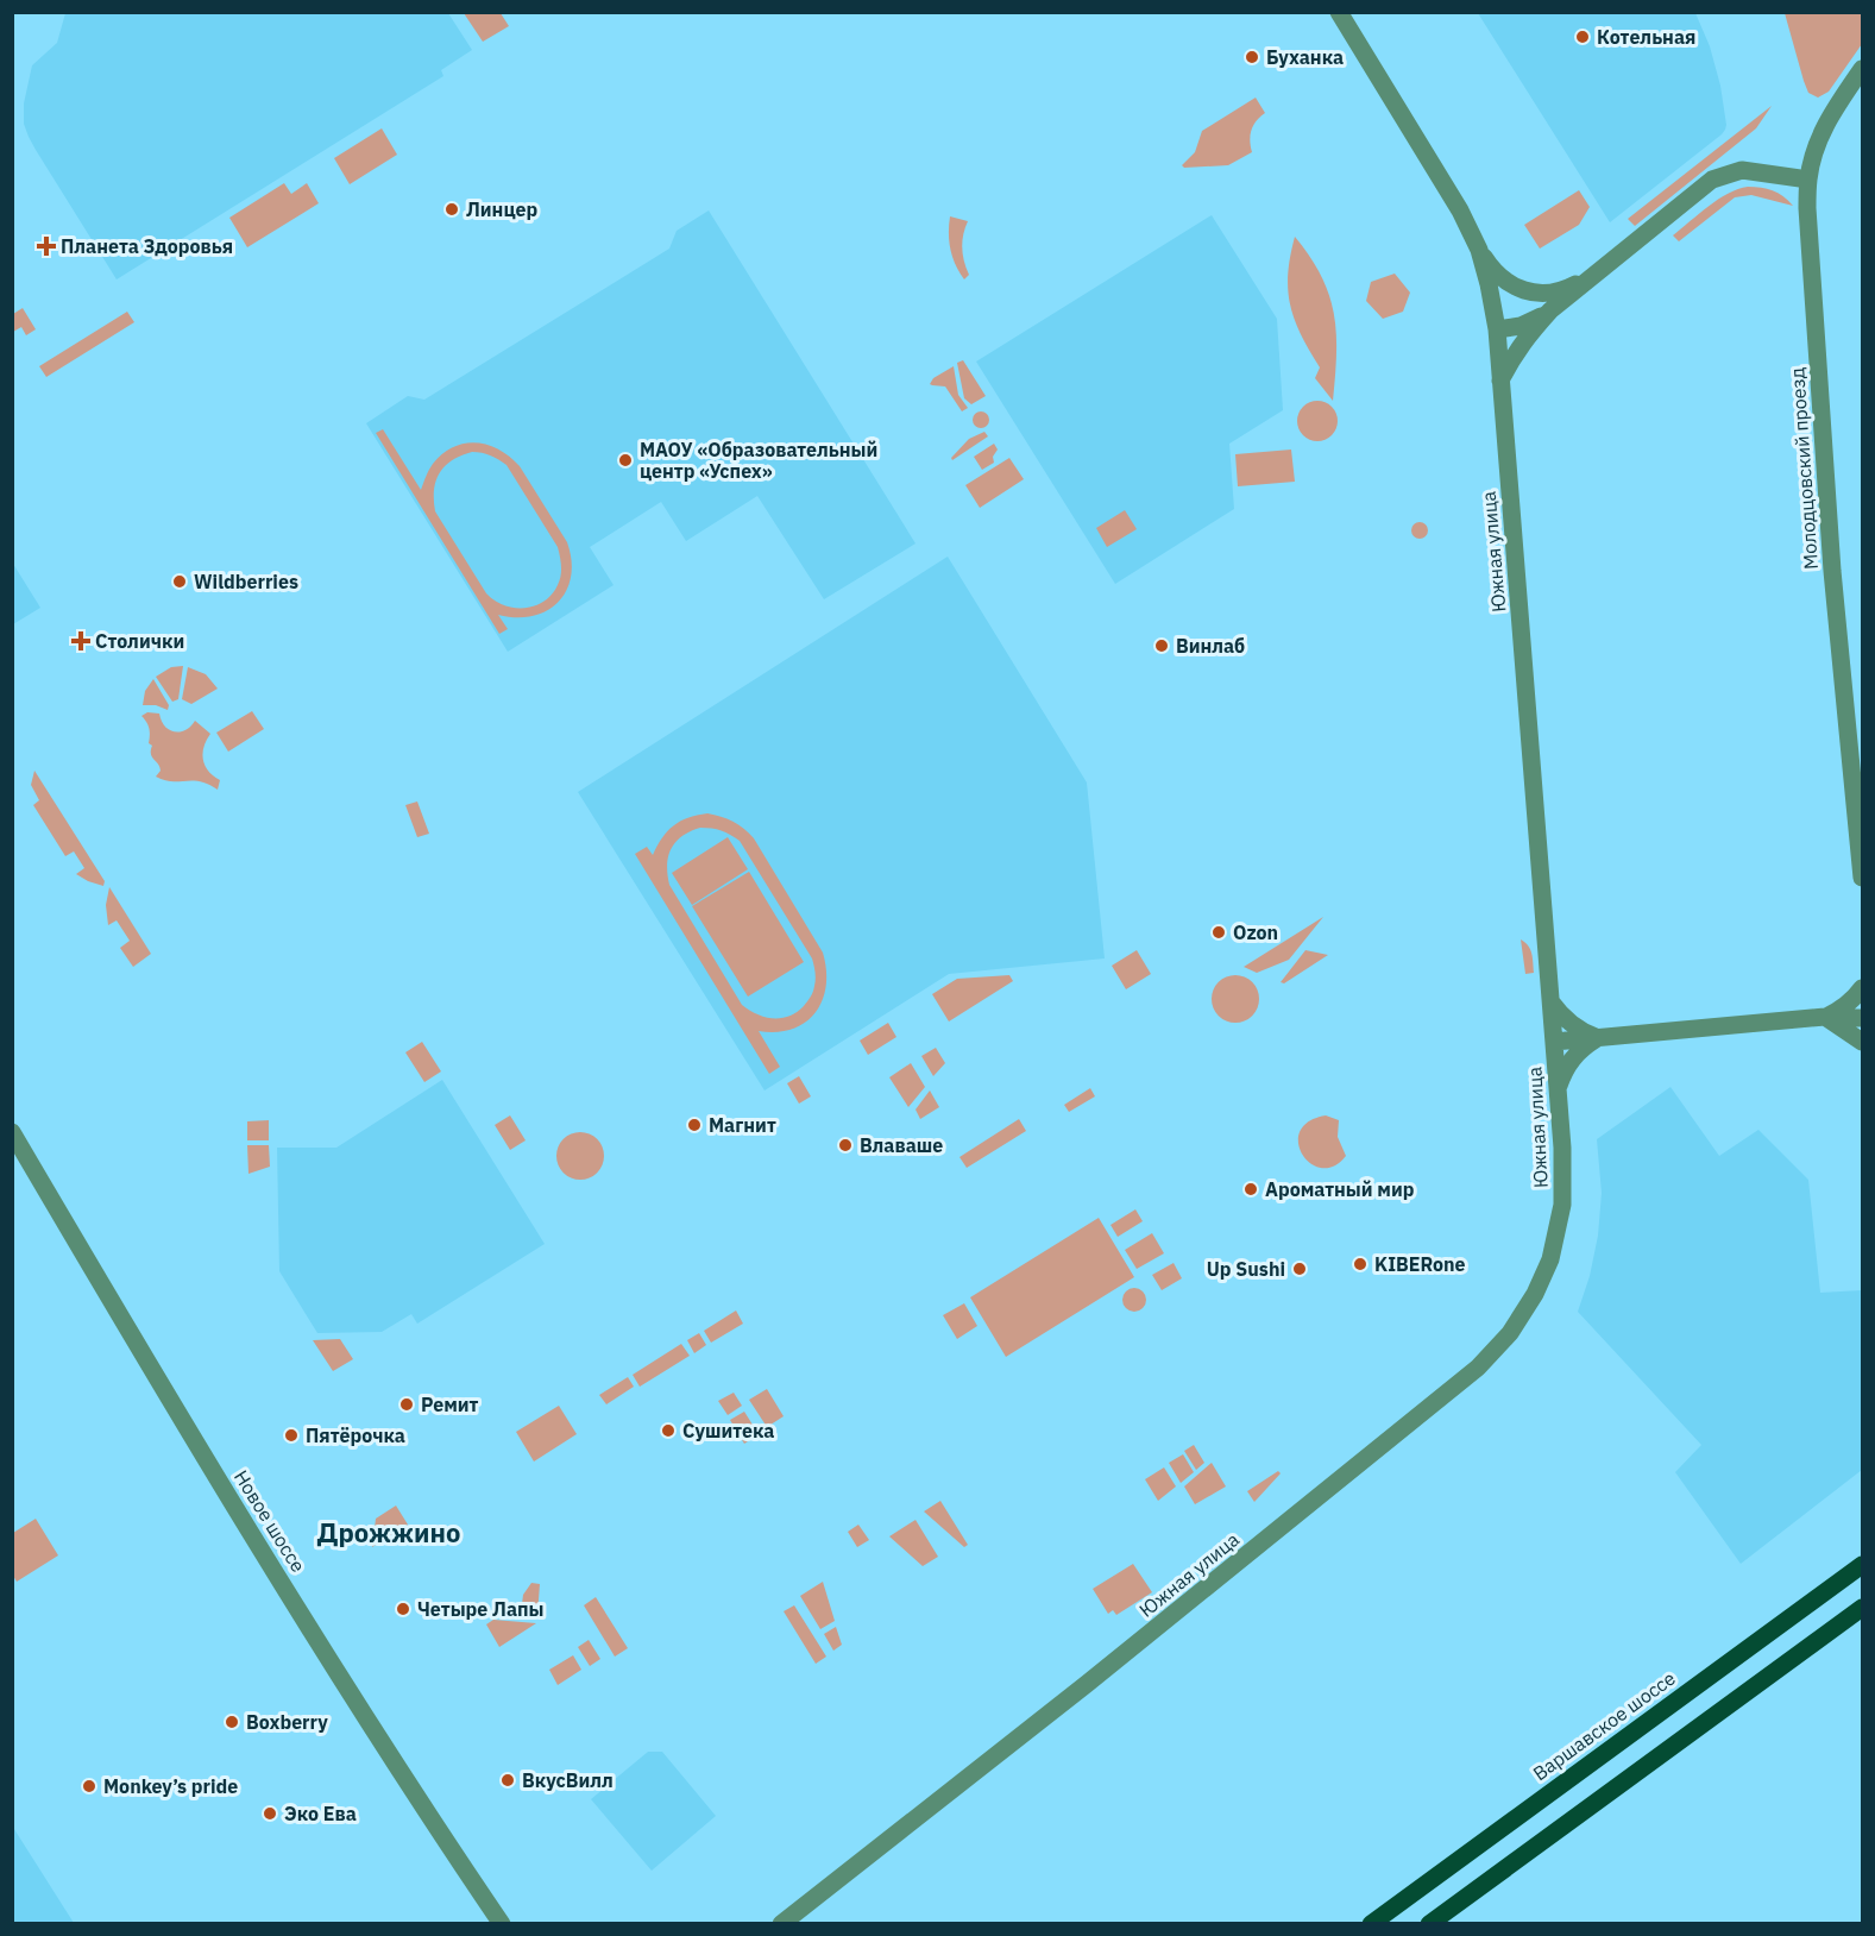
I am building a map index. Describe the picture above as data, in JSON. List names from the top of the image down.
{
  "streets": {
    "main road": ["Варшавское шоссе"],
    "street": ["Молодцовский проезд", "Южная улица", "Новое шоссе"]
  },
  "districts": ["Дрожжино"],
  "places": {
    "other": [
      "Котельная",
      "Буханка",
      "Линцер",
      "МАОУ «Образовательный центр «Успех»",
      "Wildberries",
      "Винлаб",
      "Ozon",
      "Магнит",
      "Влаваше",
      "Ароматный мир",
      "KIBERone",
      "Up Sushi",
      "Ремит",
      "Сушитека",
      "Пятёрочка",
      "Четыре Лапы",
      "Boxberry",
      "ВкусВилл",
      "Monkey’s pride",
      "Эко Ева"
    ],
    "health": ["Планета Здоровья", "Столички"]
  }
}
